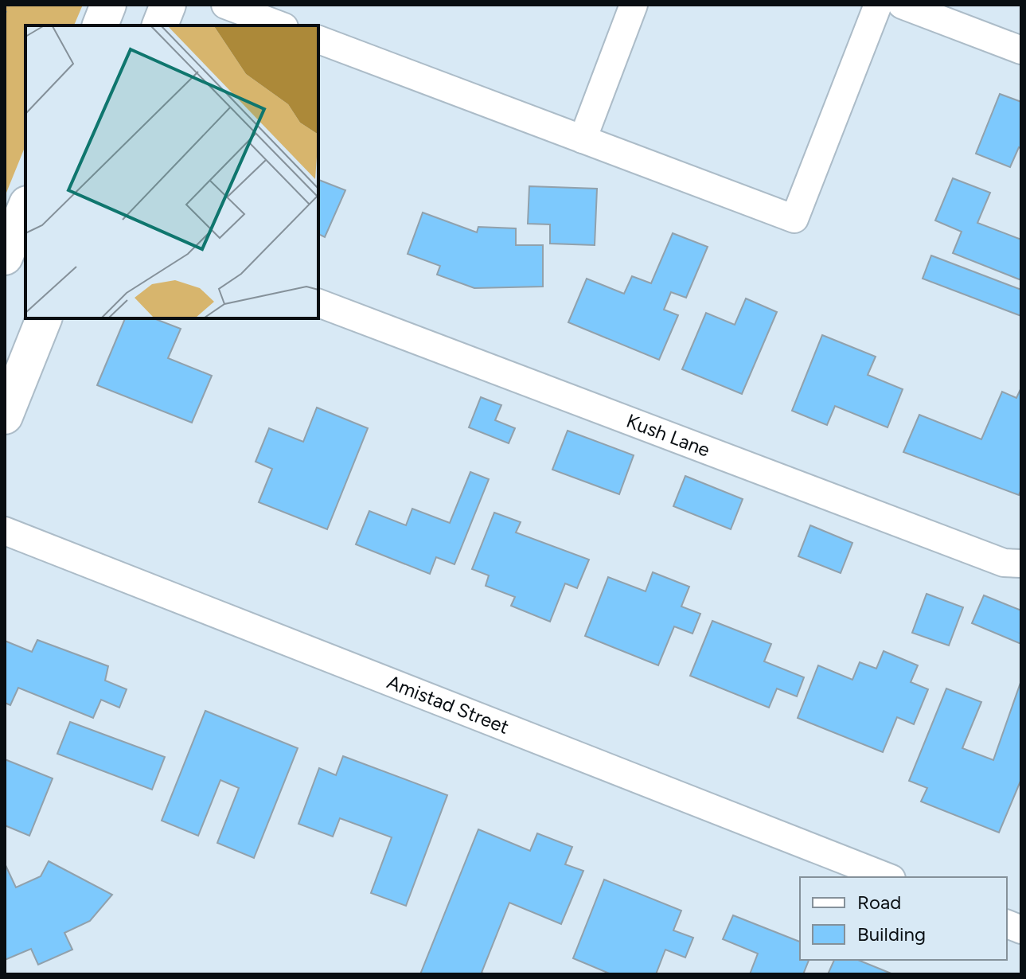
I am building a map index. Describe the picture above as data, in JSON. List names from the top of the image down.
{
  "streets": {
    "street": ["Kush Lane", "Amistad Street"]
  },
  "legend": ["Road", "Building"]
}
